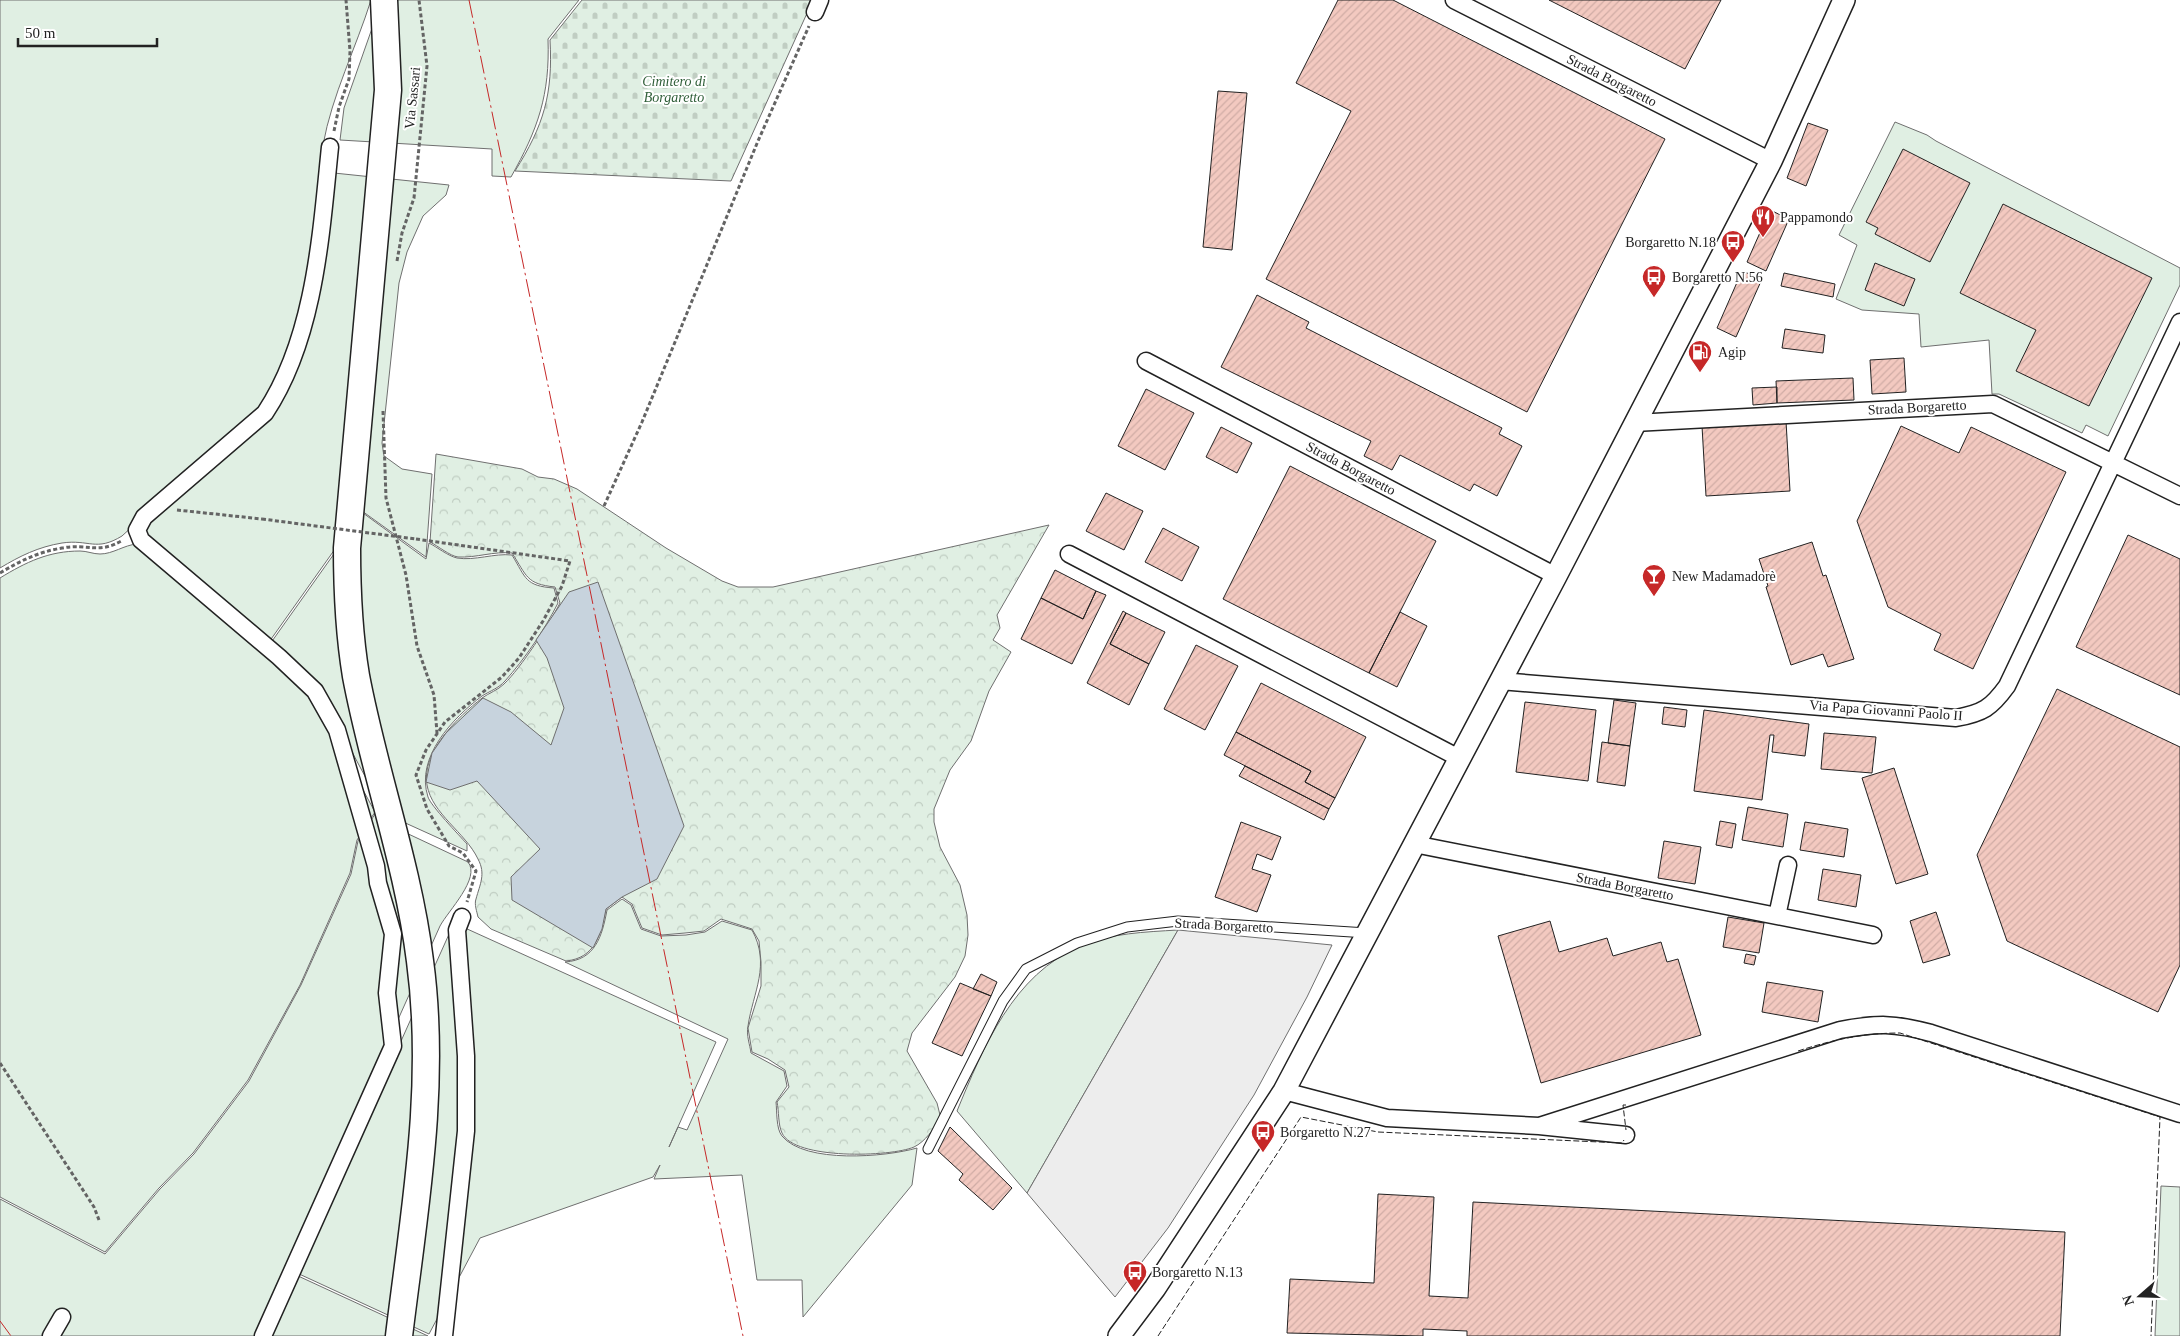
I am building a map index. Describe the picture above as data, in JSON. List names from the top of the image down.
{
  "streets": {
    "street": ["Strada Borgaretto", "Via Papa Giovanni Paolo II"],
    "path": ["Via Sassari"]
  },
  "crossings": [
    ["Strada Borgaretto", "Via Papa Giovanni Paolo II"]
  ],
  "parks": ["Cimitero di Borgaretto"],
  "places": {
    "restaurant": ["Pappamondo"],
    "bus stop": [
      "Borgaretto N.18",
      "Borgaretto N.56",
      "Borgaretto N.27",
      "Borgaretto N.13"
    ],
    "fuel station": ["Agip"],
    "bar": ["New Madamadorè"]
  },
  "scale_bar": "50 m",
  "north": "left"
}
